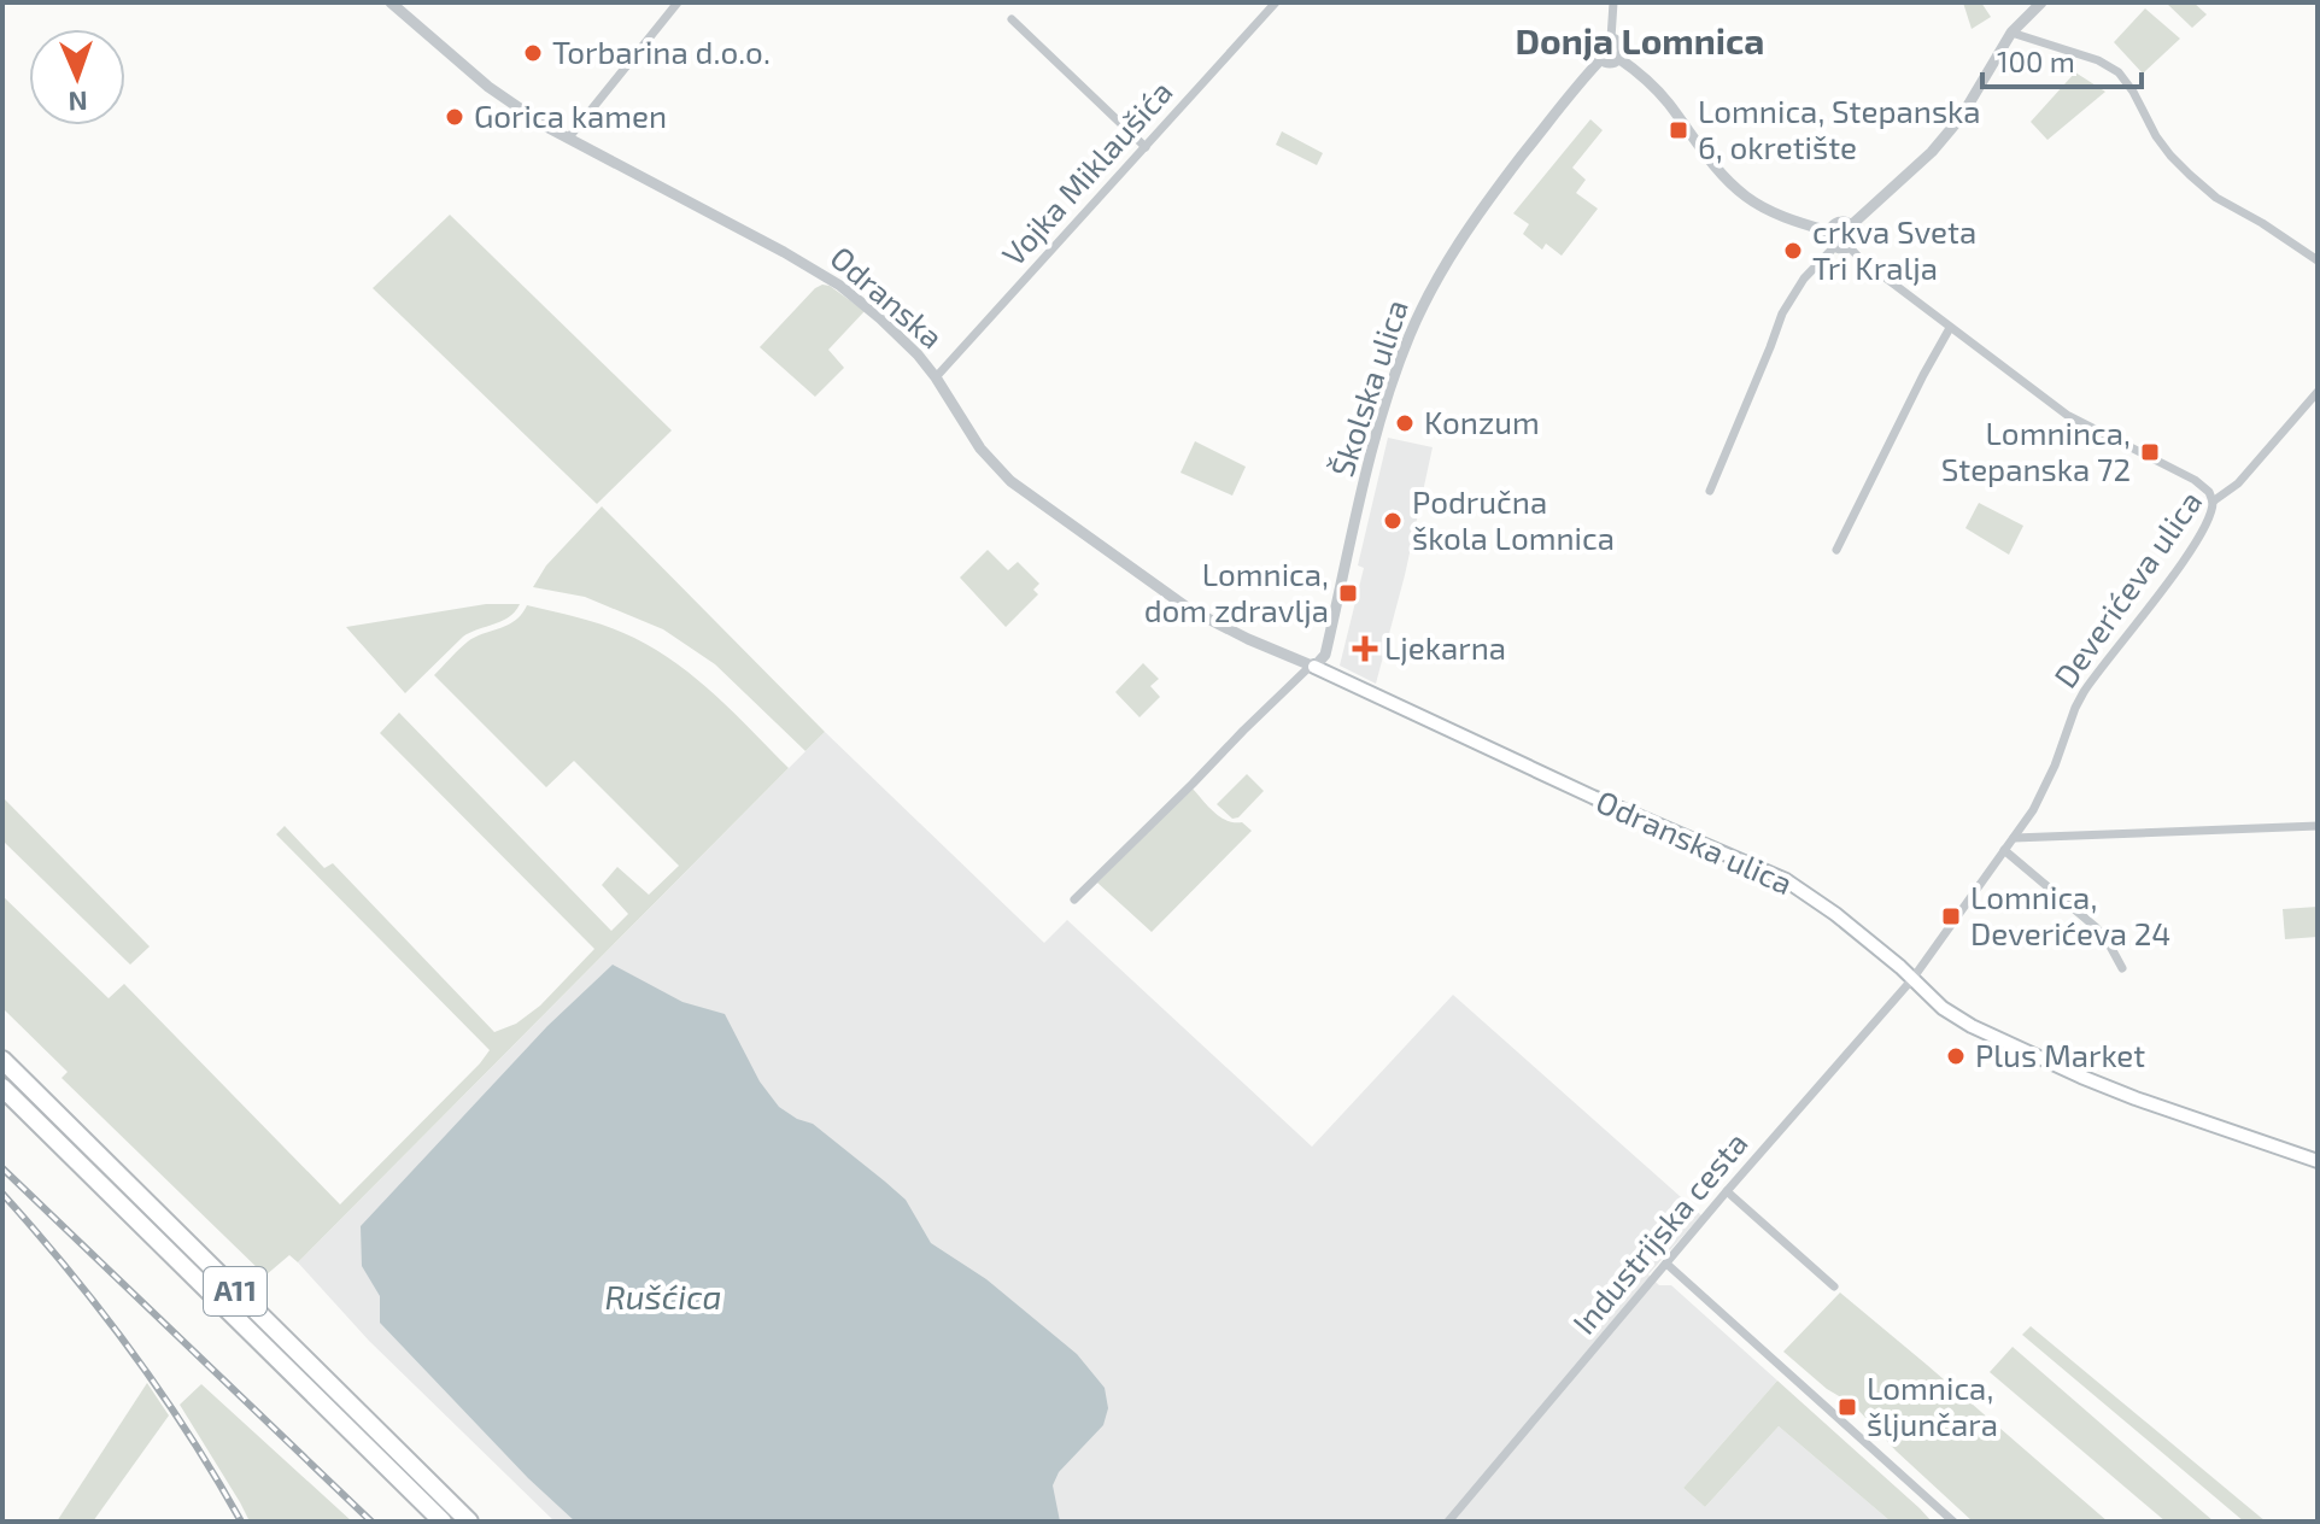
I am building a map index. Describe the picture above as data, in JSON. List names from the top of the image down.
{
  "streets": {
    "highway": ["A11"],
    "main road": ["Odranska ulica"],
    "street": [
      "Vojka Miklaušića",
      "Odranska",
      "Školska ulica",
      "Deverićeva ulica",
      "Industrijska cesta"
    ]
  },
  "crossings": [
    ["Vojka Miklaušića", "Odranska"],
    ["Odranska", "Školska ulica"],
    ["Odranska", "Odranska ulica"],
    ["Školska ulica", "Odranska ulica"],
    ["Deverićeva ulica", "Odranska ulica"],
    ["Deverićeva ulica", "Industrijska cesta"],
    ["Odranska ulica", "Industrijska cesta"]
  ],
  "districts": ["Donja Lomnica"],
  "water": ["Rušćica"],
  "places": {
    "other": [
      "Torbarina d.o.o.",
      "Gorica kamen",
      "crkva Sveta Tri Kralja",
      "Konzum",
      "Područna škola Lomnica",
      "Plus Market"
    ],
    "transit": [
      "Lomnica, Stepanska 6, okretište",
      "Lomninca, Stepanska 72",
      "Lomnica, dom zdravlja",
      "Lomnica, Deverićeva 24",
      "Lomnica, šljunčara"
    ],
    "health": ["Ljekarna"]
  },
  "scale_bar": "100 m",
  "north": "bottom"
}
